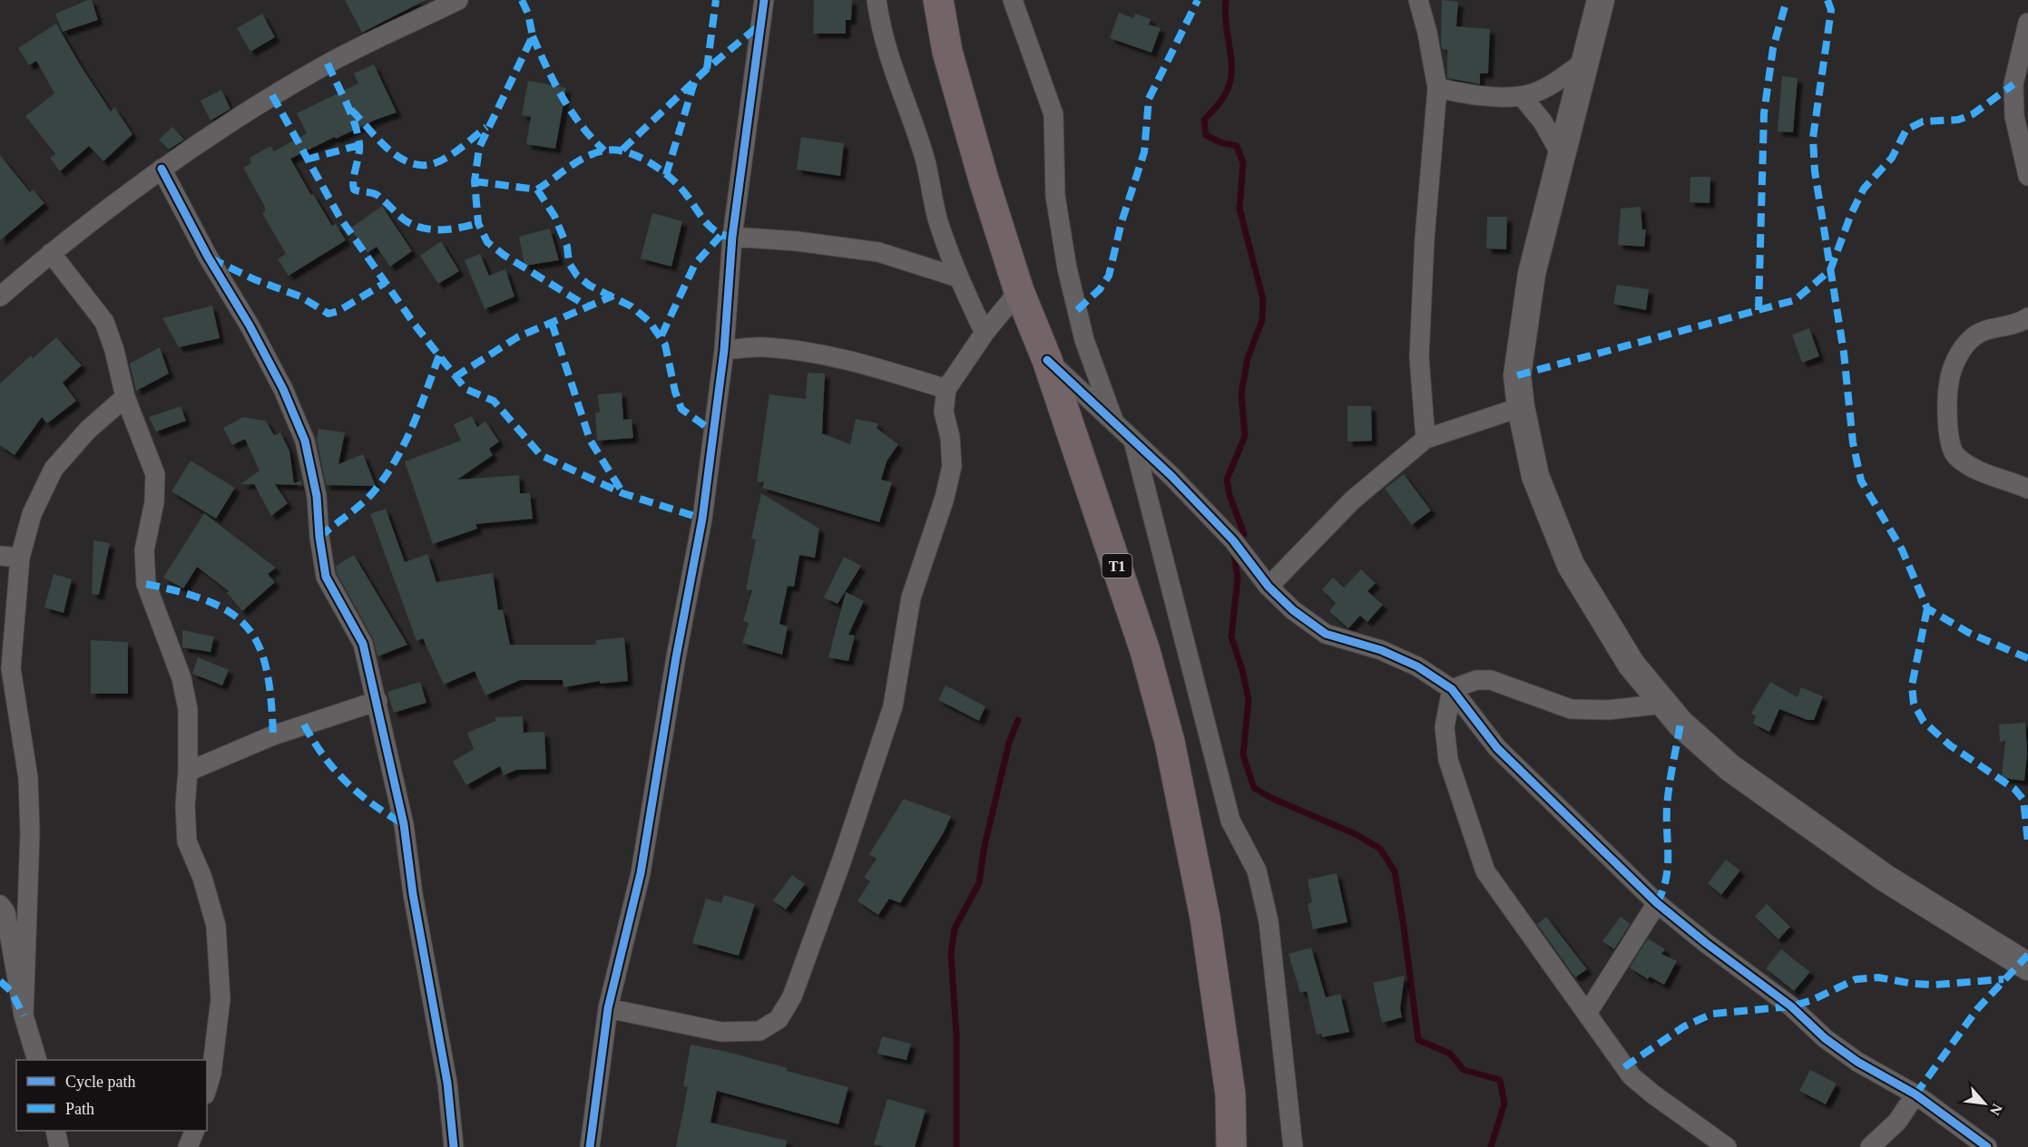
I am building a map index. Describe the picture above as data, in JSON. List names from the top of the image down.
{
  "streets": {
    "highway": ["T1"]
  },
  "legend": ["Cycle path", "Path"],
  "north": "bottom right"
}
